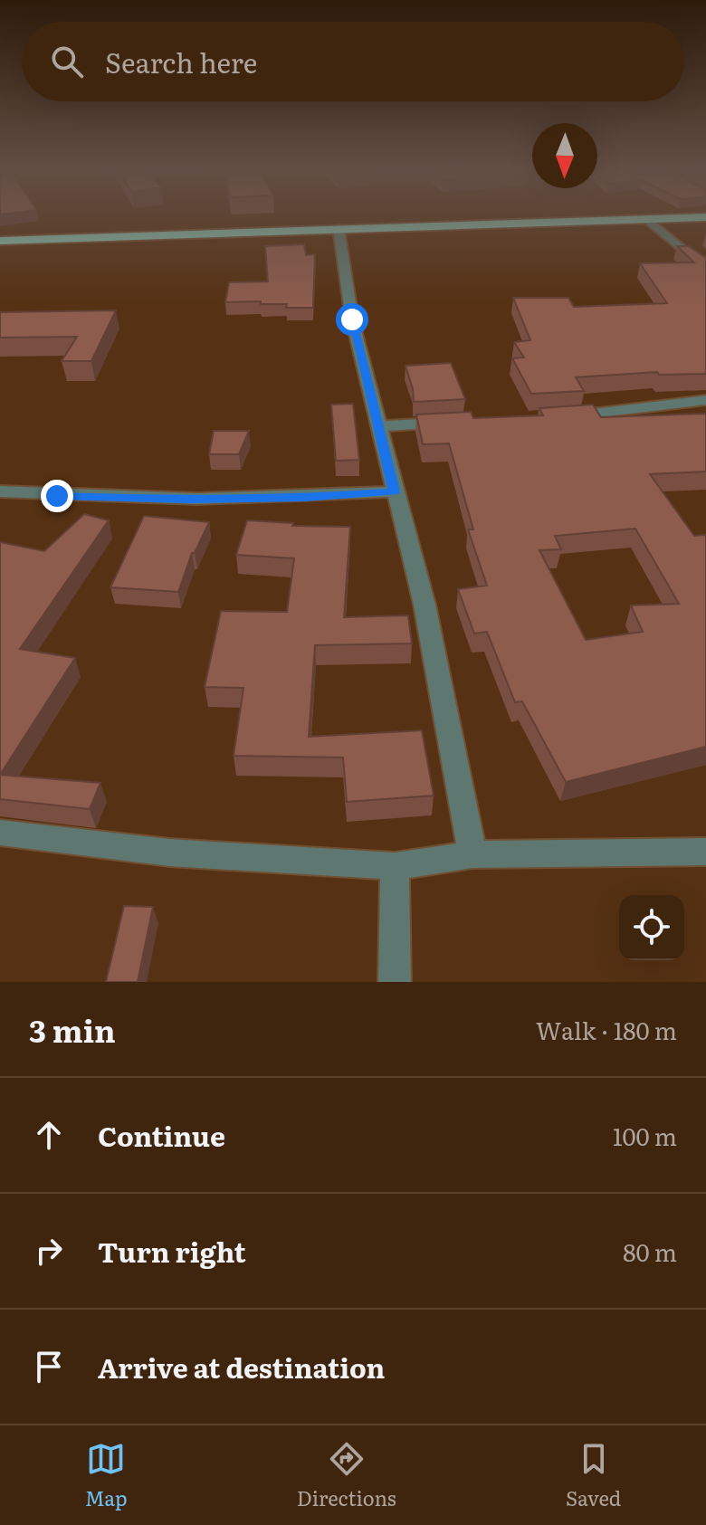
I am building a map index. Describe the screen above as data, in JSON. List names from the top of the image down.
{
  "north": "bottom",
  "page": {
    "search": "Search here",
    "heading": ["3 min", "Walk · 180 m"],
    "list": [
      ["Continue", "100 m"],
      ["Turn right", "80 m"],
      "Arrive at destination"
    ],
    "nav": ["Map", "Directions", "Saved"]
  }
}
